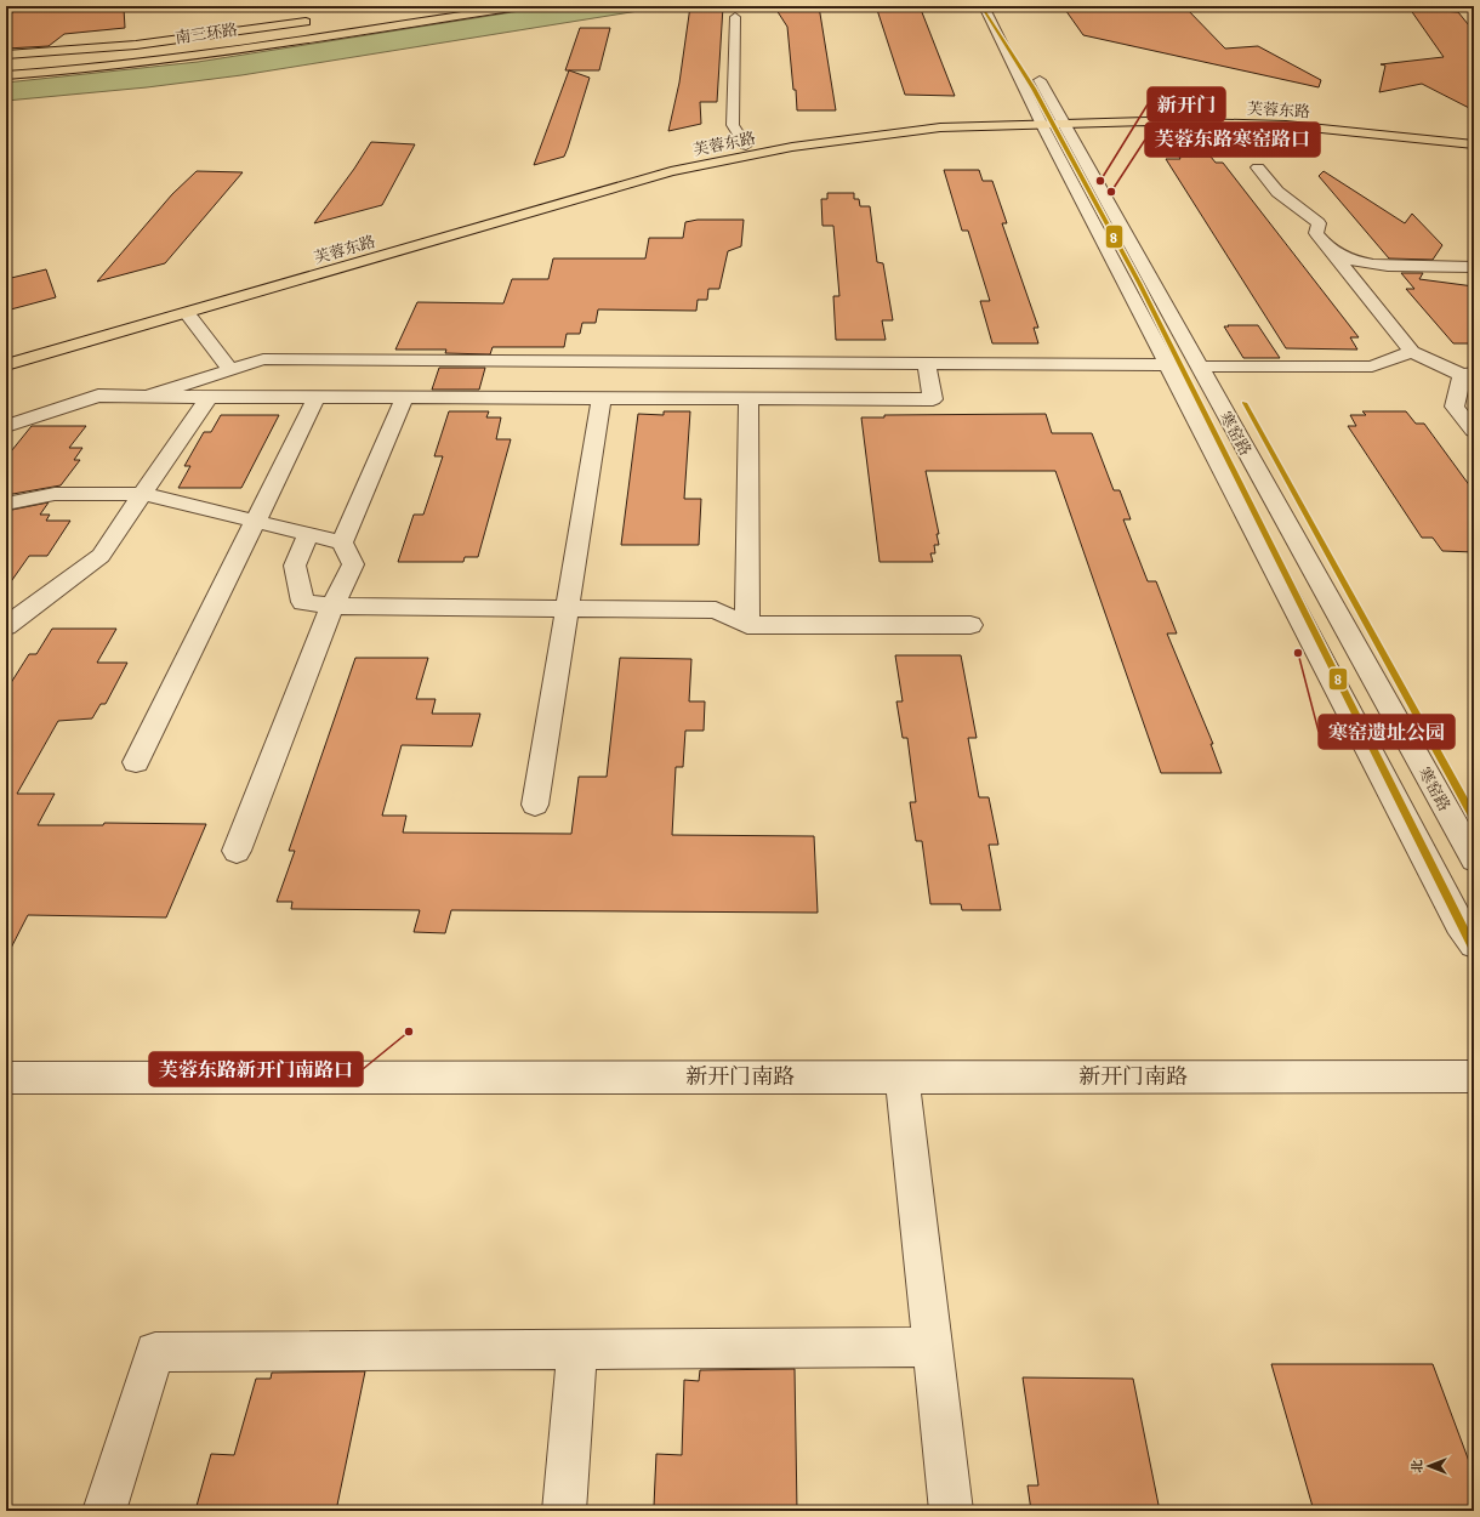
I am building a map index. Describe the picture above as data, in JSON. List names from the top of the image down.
{
  "streets": {
    "main road": ["南三环路", "芙蓉东路"],
    "street": ["寒窑路", "新开门南路"]
  },
  "crossings": [
    ["芙蓉东路", "寒窑路"]
  ],
  "places": [
    "新开门",
    "芙蓉东路寒窑路口",
    "寒窑遗址公园",
    "芙蓉东路新开门南路口"
  ],
  "lines": ["transit line 8"],
  "north": "left"
}
